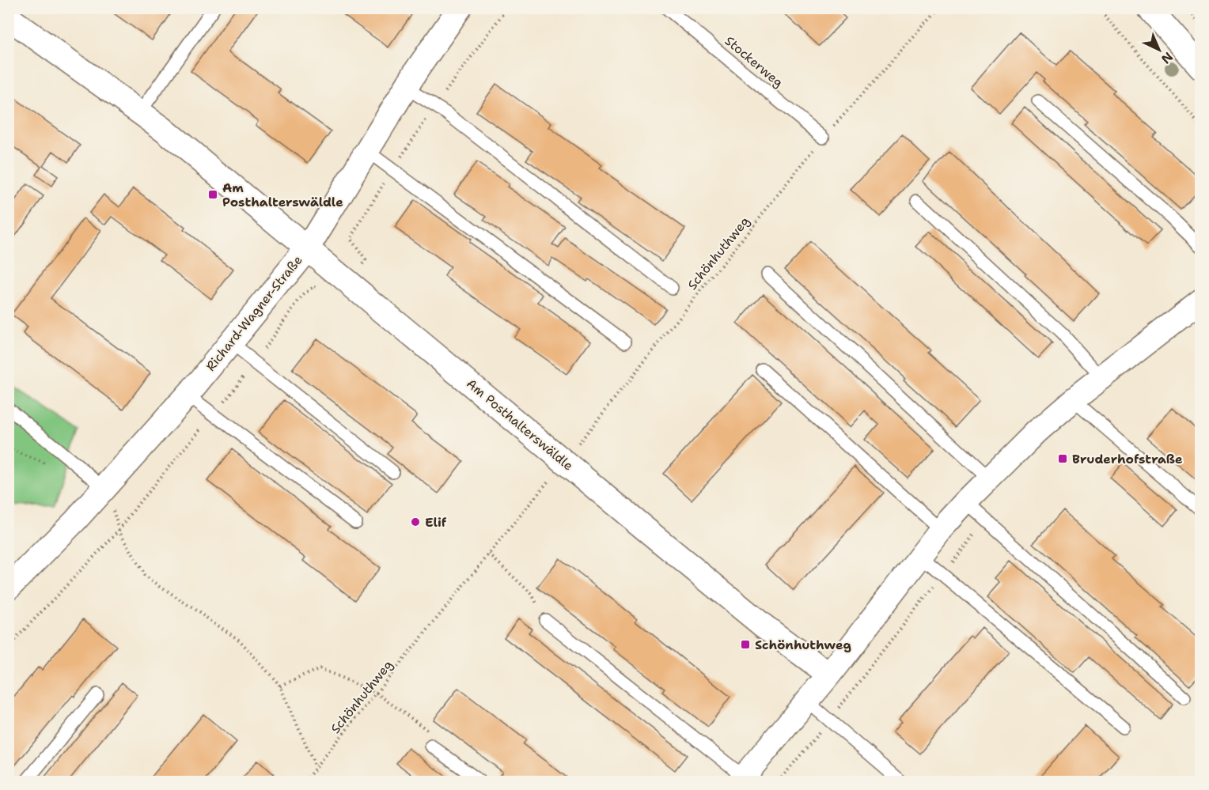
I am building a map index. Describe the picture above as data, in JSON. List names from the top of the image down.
{
  "streets": {
    "street": ["Richard-Wagner-Straße", "Am Posthalterswäldle"],
    "lane": ["Stockerweg"],
    "path": ["Schönhuthweg"]
  },
  "crossings": [
    ["Stockerweg", "Schönhuthweg"],
    ["Schönhuthweg", "Am Posthalterswäldle"],
    ["Richard-Wagner-Straße", "Am Posthalterswäldle"]
  ],
  "places": {
    "transit": ["Am Posthalterswäldle", "Bruderhofstraße", "Schönhuthweg"],
    "other": ["Elif"]
  },
  "north": "bottom right"
}
